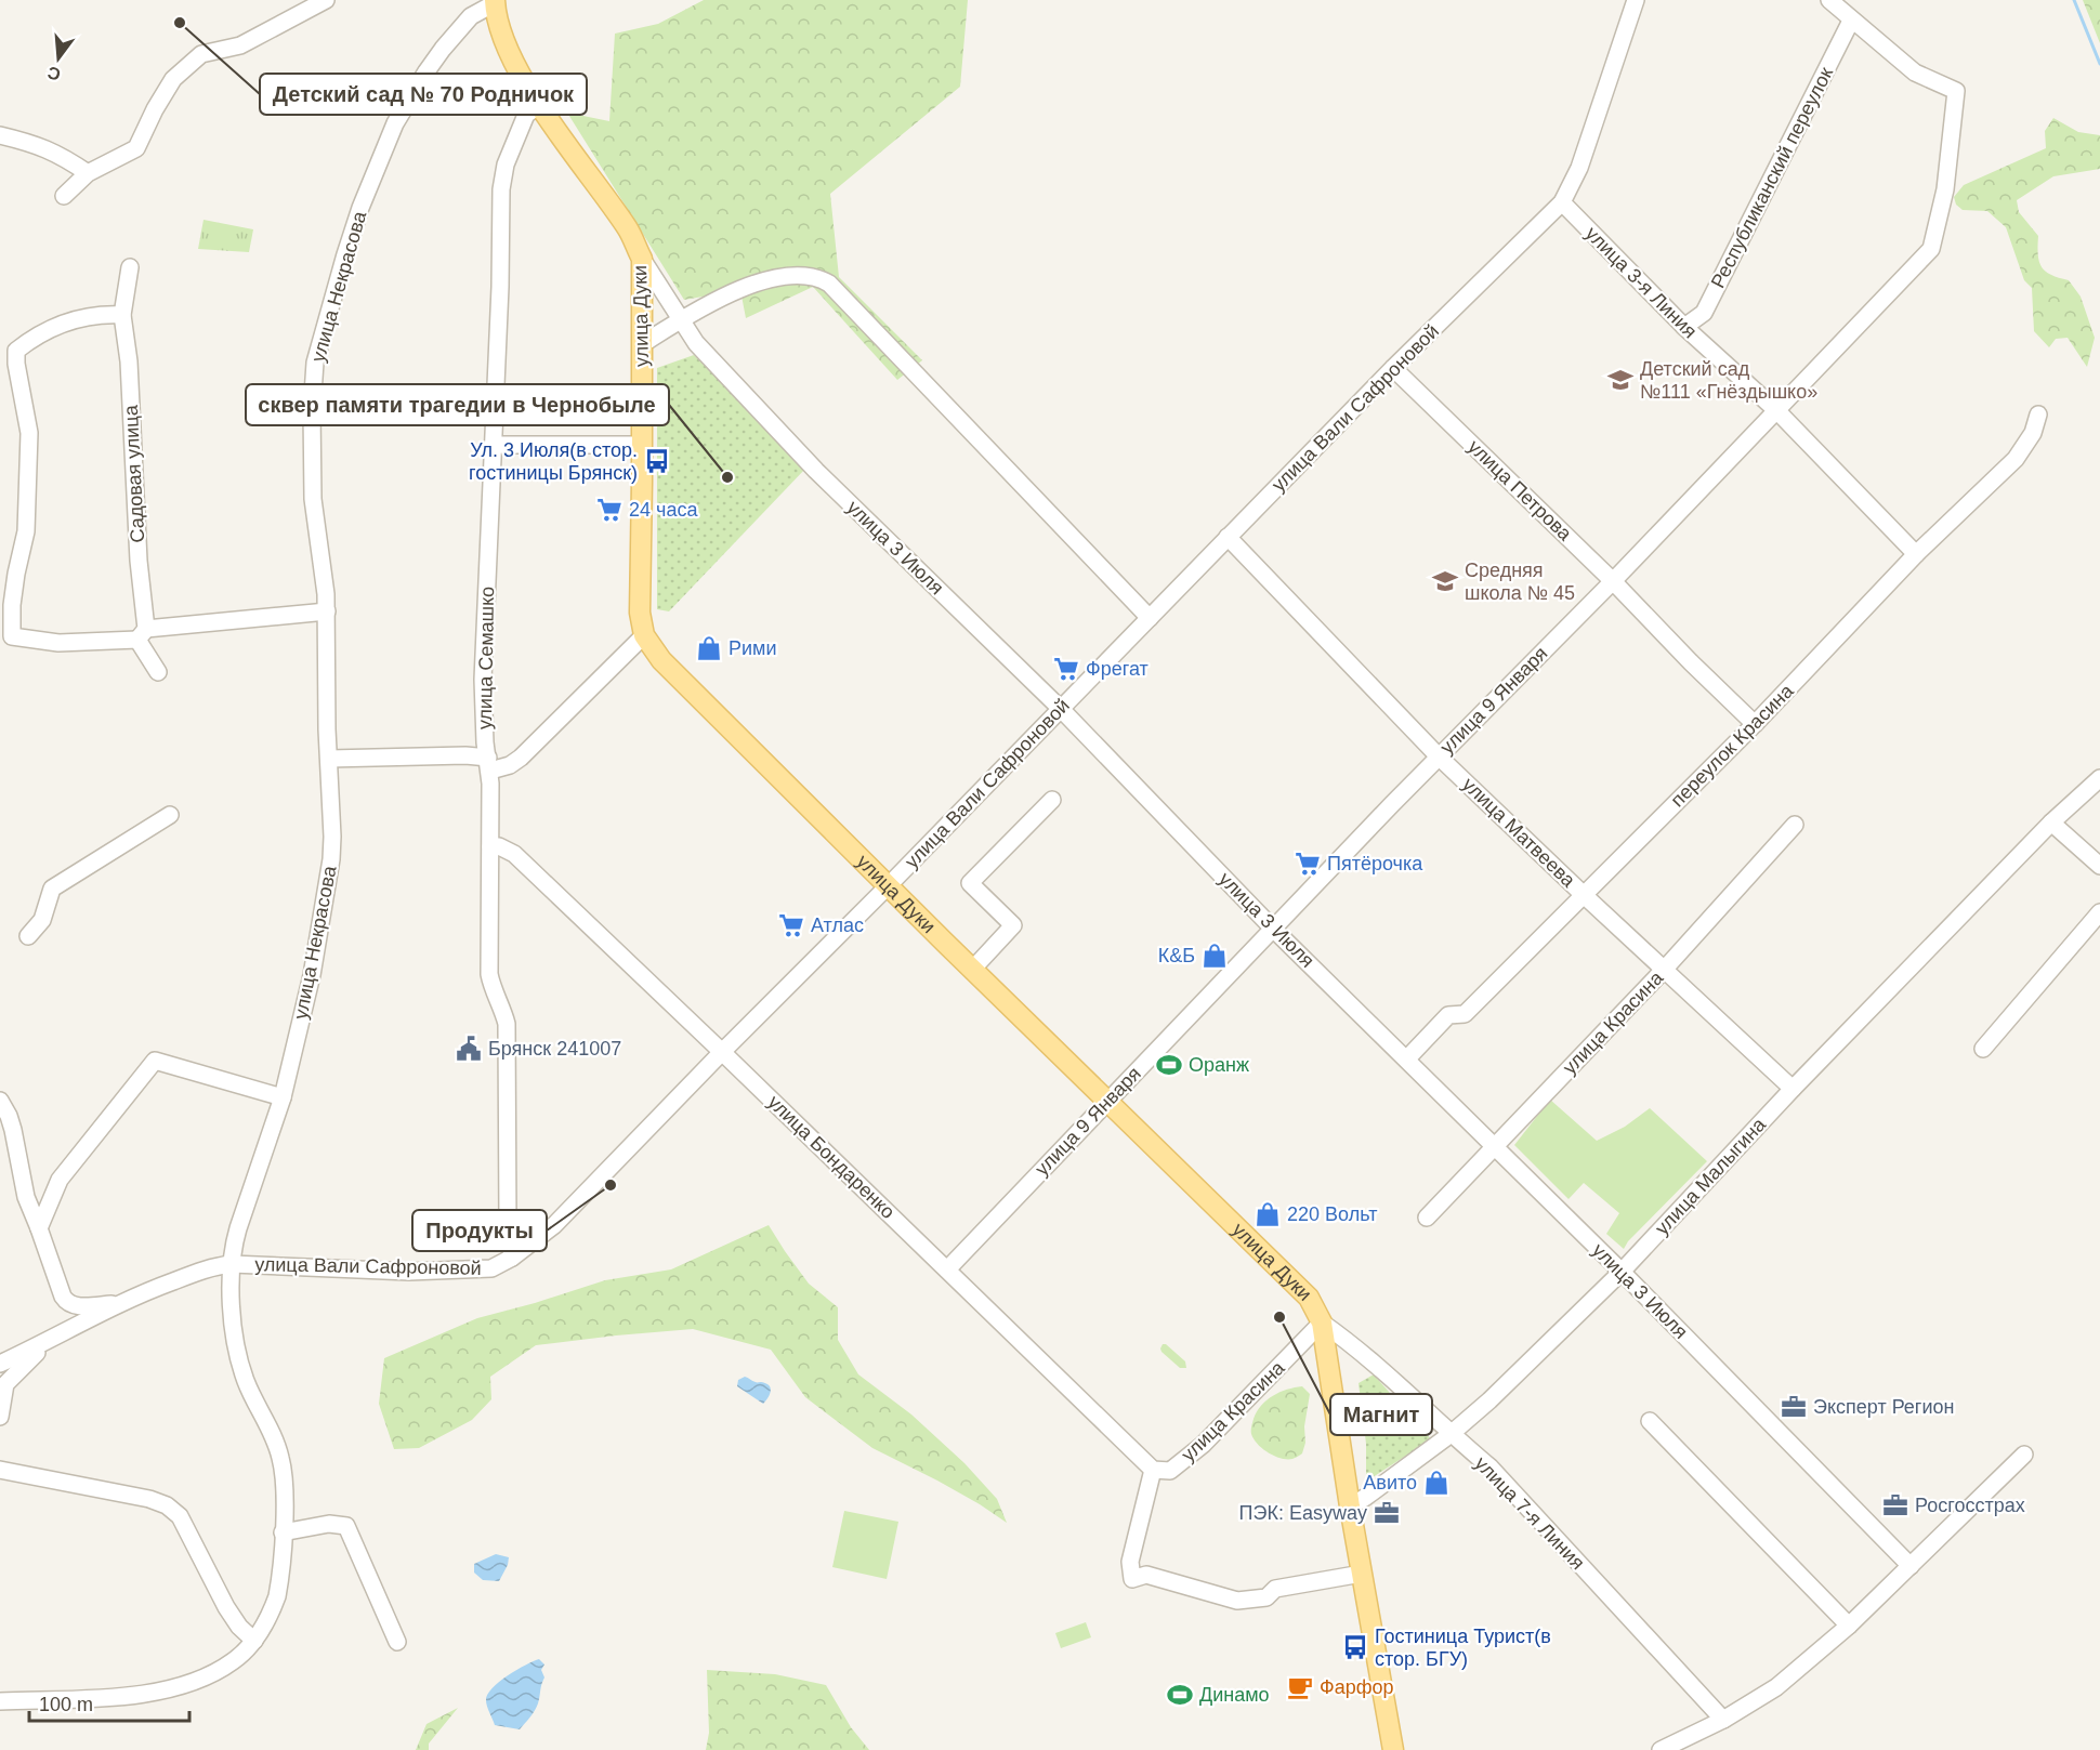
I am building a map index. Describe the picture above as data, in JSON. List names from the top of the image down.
{
  "streets": {
    "main road": ["улица Дуки"],
    "street": [
      "Республиканский переулок",
      "улица 3-я Линия",
      "улица Некрасова",
      "улица Вали Сафроновой",
      "Садовая улица",
      "улица Петрова",
      "улица 3 Июля",
      "улица Семашко",
      "улица 9 Января",
      "переулок Красина",
      "улица Матвеева",
      "улица Красина",
      "улица Бондаренко",
      "улица Малыгина",
      "улица 7-я Линия"
    ]
  },
  "crossings": [
    ["Республиканский переулок", "улица 3-я Линия"],
    ["Республиканский переулок", "улица 9 Января"],
    ["улица 3-я Линия", "улица Вали Сафроновой"],
    ["улица 3-я Линия", "улица 9 Января"],
    ["улица 3-я Линия", "переулок Красина"],
    ["улица Некрасова", "улица Дуки"],
    ["улица Некрасова", "улица Вали Сафроновой"],
    ["улица Дуки", "улица Вали Сафроновой"],
    ["улица Дуки", "улица 3 Июля"],
    ["улица Дуки", "улица Семашко"],
    ["улица Дуки", "улица 9 Января"],
    ["улица Дуки", "улица Красина"],
    ["улица Дуки", "улица Малыгина"],
    ["улица Дуки", "улица 7-я Линия"],
    ["улица Вали Сафроновой", "улица Петрова"],
    ["улица Вали Сафроновой", "улица 3 Июля"],
    ["улица Вали Сафроновой", "улица Семашко"],
    ["улица Вали Сафроновой", "улица Матвеева"],
    ["улица Вали Сафроновой", "улица Бондаренко"],
    ["улица Петрова", "улица 9 Января"],
    ["улица Петрова", "переулок Красина"],
    ["улица 3 Июля", "улица 9 Января"],
    ["улица 3 Июля", "переулок Красина"],
    ["улица 3 Июля", "улица Красина"],
    ["улица 3 Июля", "улица Малыгина"],
    ["улица Семашко", "улица Бондаренко"],
    ["улица 9 Января", "улица Матвеева"],
    ["улица 9 Января", "улица Бондаренко"],
    ["переулок Красина", "улица Матвеева"],
    ["улица Матвеева", "улица Красина"],
    ["улица Матвеева", "улица Малыгина"],
    ["улица Красина", "улица Бондаренко"],
    ["улица Красина", "улица 7-я Линия"],
    ["улица Малыгина", "улица 7-я Линия"]
  ],
  "places": {
    "other": [
      "Детский сад № 70 Родничок",
      "сквер памяти трагедии в Чернобыле",
      "Продукты",
      "Магнит"
    ],
    "school or university": ["Детский сад №111 «Гнёздышко»", "Средняя школа № 45"],
    "bus stop": ["Ул. 3 Июля(в стор. гостиницы Брянск)", "Гостиница Турист(в стор. БГУ)"],
    "supermarket": [
      "24 часа",
      "Фрегат",
      "Пятёрочка",
      "Атлас"
    ],
    "shop": [
      "Рими",
      "К&Б",
      "220 Вольт",
      "Авито"
    ],
    "public building": ["Брянск 241007"],
    "sports": ["Оранж", "Динамо"],
    "office": ["Эксперт Регион", "Росгосстрах", "ПЭК: Easyway"],
    "cafe": ["Фарфор"]
  },
  "scale_bar": "100 m",
  "north": "bottom"
}
